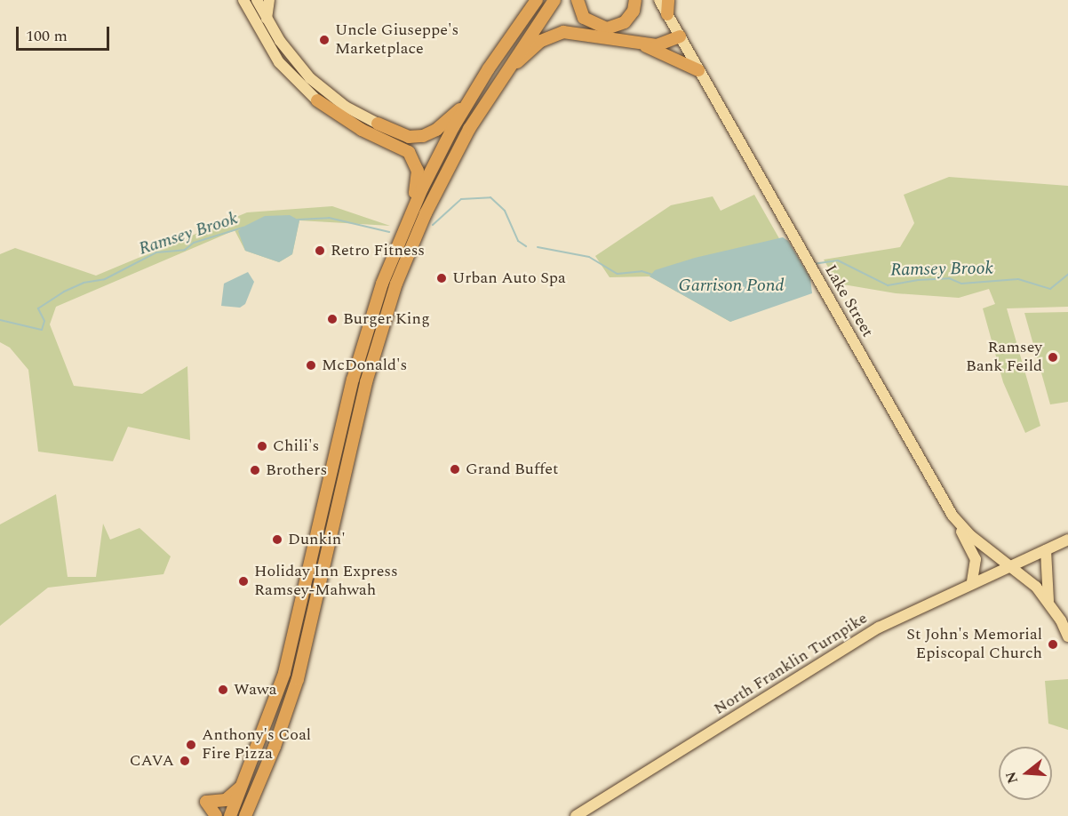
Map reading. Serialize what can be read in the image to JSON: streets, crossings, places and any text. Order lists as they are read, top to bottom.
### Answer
{
  "streets": {
    "main road": ["Lake Street", "North Franklin Turnpike"]
  },
  "crossings": [
    ["Lake Street", "North Franklin Turnpike"]
  ],
  "water": ["Ramsey Brook", "Garrison Pond"],
  "places": [
    "Uncle Giuseppe's Marketplace",
    "Retro Fitness",
    "Urban Auto Spa",
    "Burger King",
    "Ramsey Bank Feild",
    "McDonald's",
    "Chili's",
    "Grand Buffet",
    "Brothers",
    "Dunkin'",
    "Holiday Inn Express Ramsey-Mahwah",
    "St John's Memorial Episcopal Church",
    "Wawa",
    "Anthony's Coal Fire Pizza",
    "CAVA"
  ],
  "scale_bar": "100 m",
  "north": "left"
}
